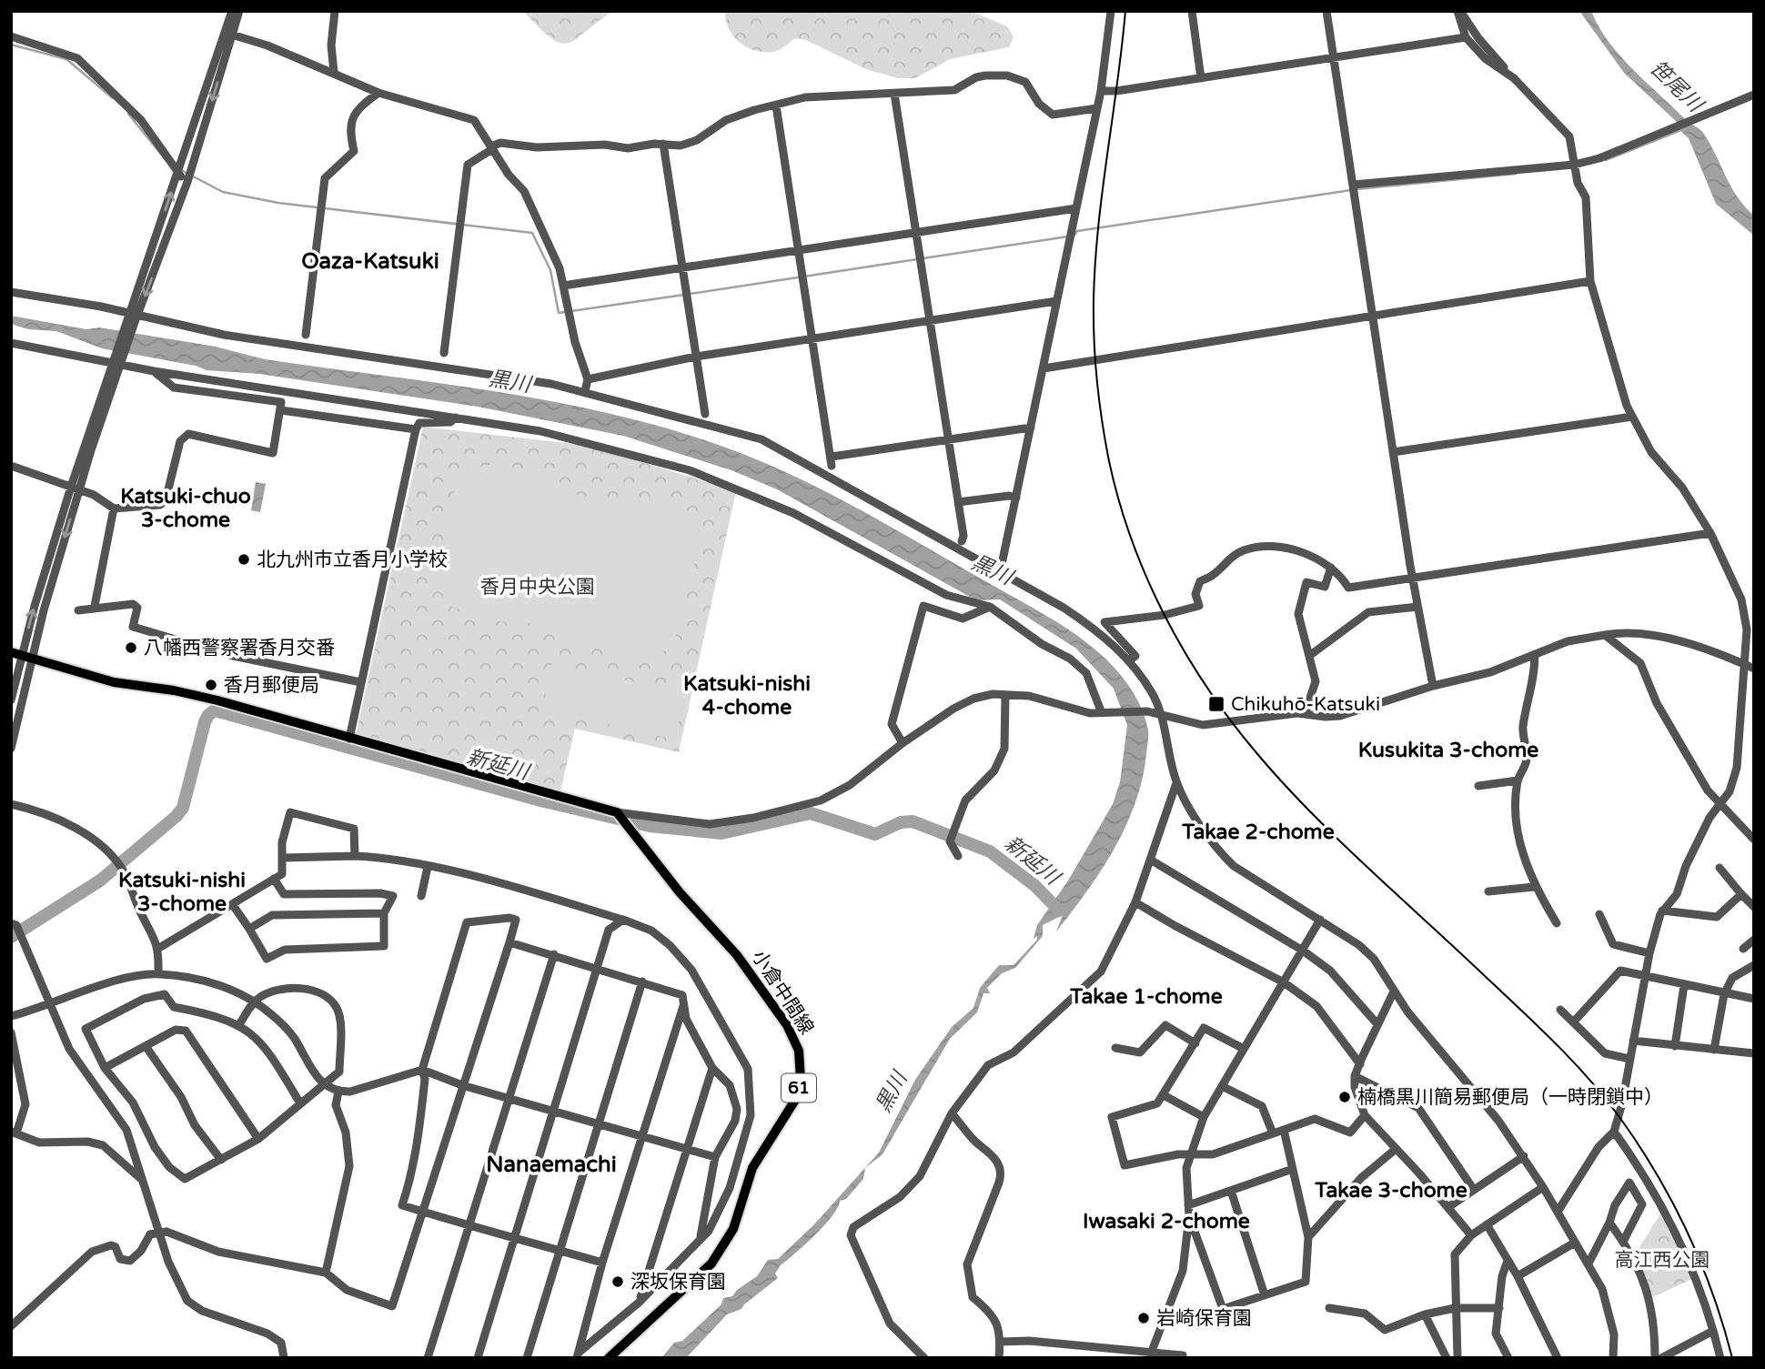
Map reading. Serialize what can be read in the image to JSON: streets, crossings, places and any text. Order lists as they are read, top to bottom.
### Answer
{
  "streets": {
    "main road": ["小倉中間線", "61"]
  },
  "districts": [
    "Oaza-Katsuki",
    "Katsuki-chuo 3-chome",
    "Katsuki-nishi 4-chome",
    "Kusukita 3-chome",
    "Takae 2-chome",
    "Katsuki-nishi 3-chome",
    "Takae 1-chome",
    "Nanaemachi",
    "Takae 3-chome",
    "Iwasaki 2-chome"
  ],
  "water": ["笹尾川", "黒川", "新延川"],
  "parks": ["香月中央公園", "高江西公園"],
  "places": {
    "other": [
      "北九州市立香月小学校",
      "八幡西警察署香月交番",
      "香月郵便局",
      "楠橋黒川簡易郵便局（一時閉鎖中）",
      "深坂保育園",
      "岩崎保育園"
    ],
    "transit": ["Chikuhō-Katsuki"]
  }
}
